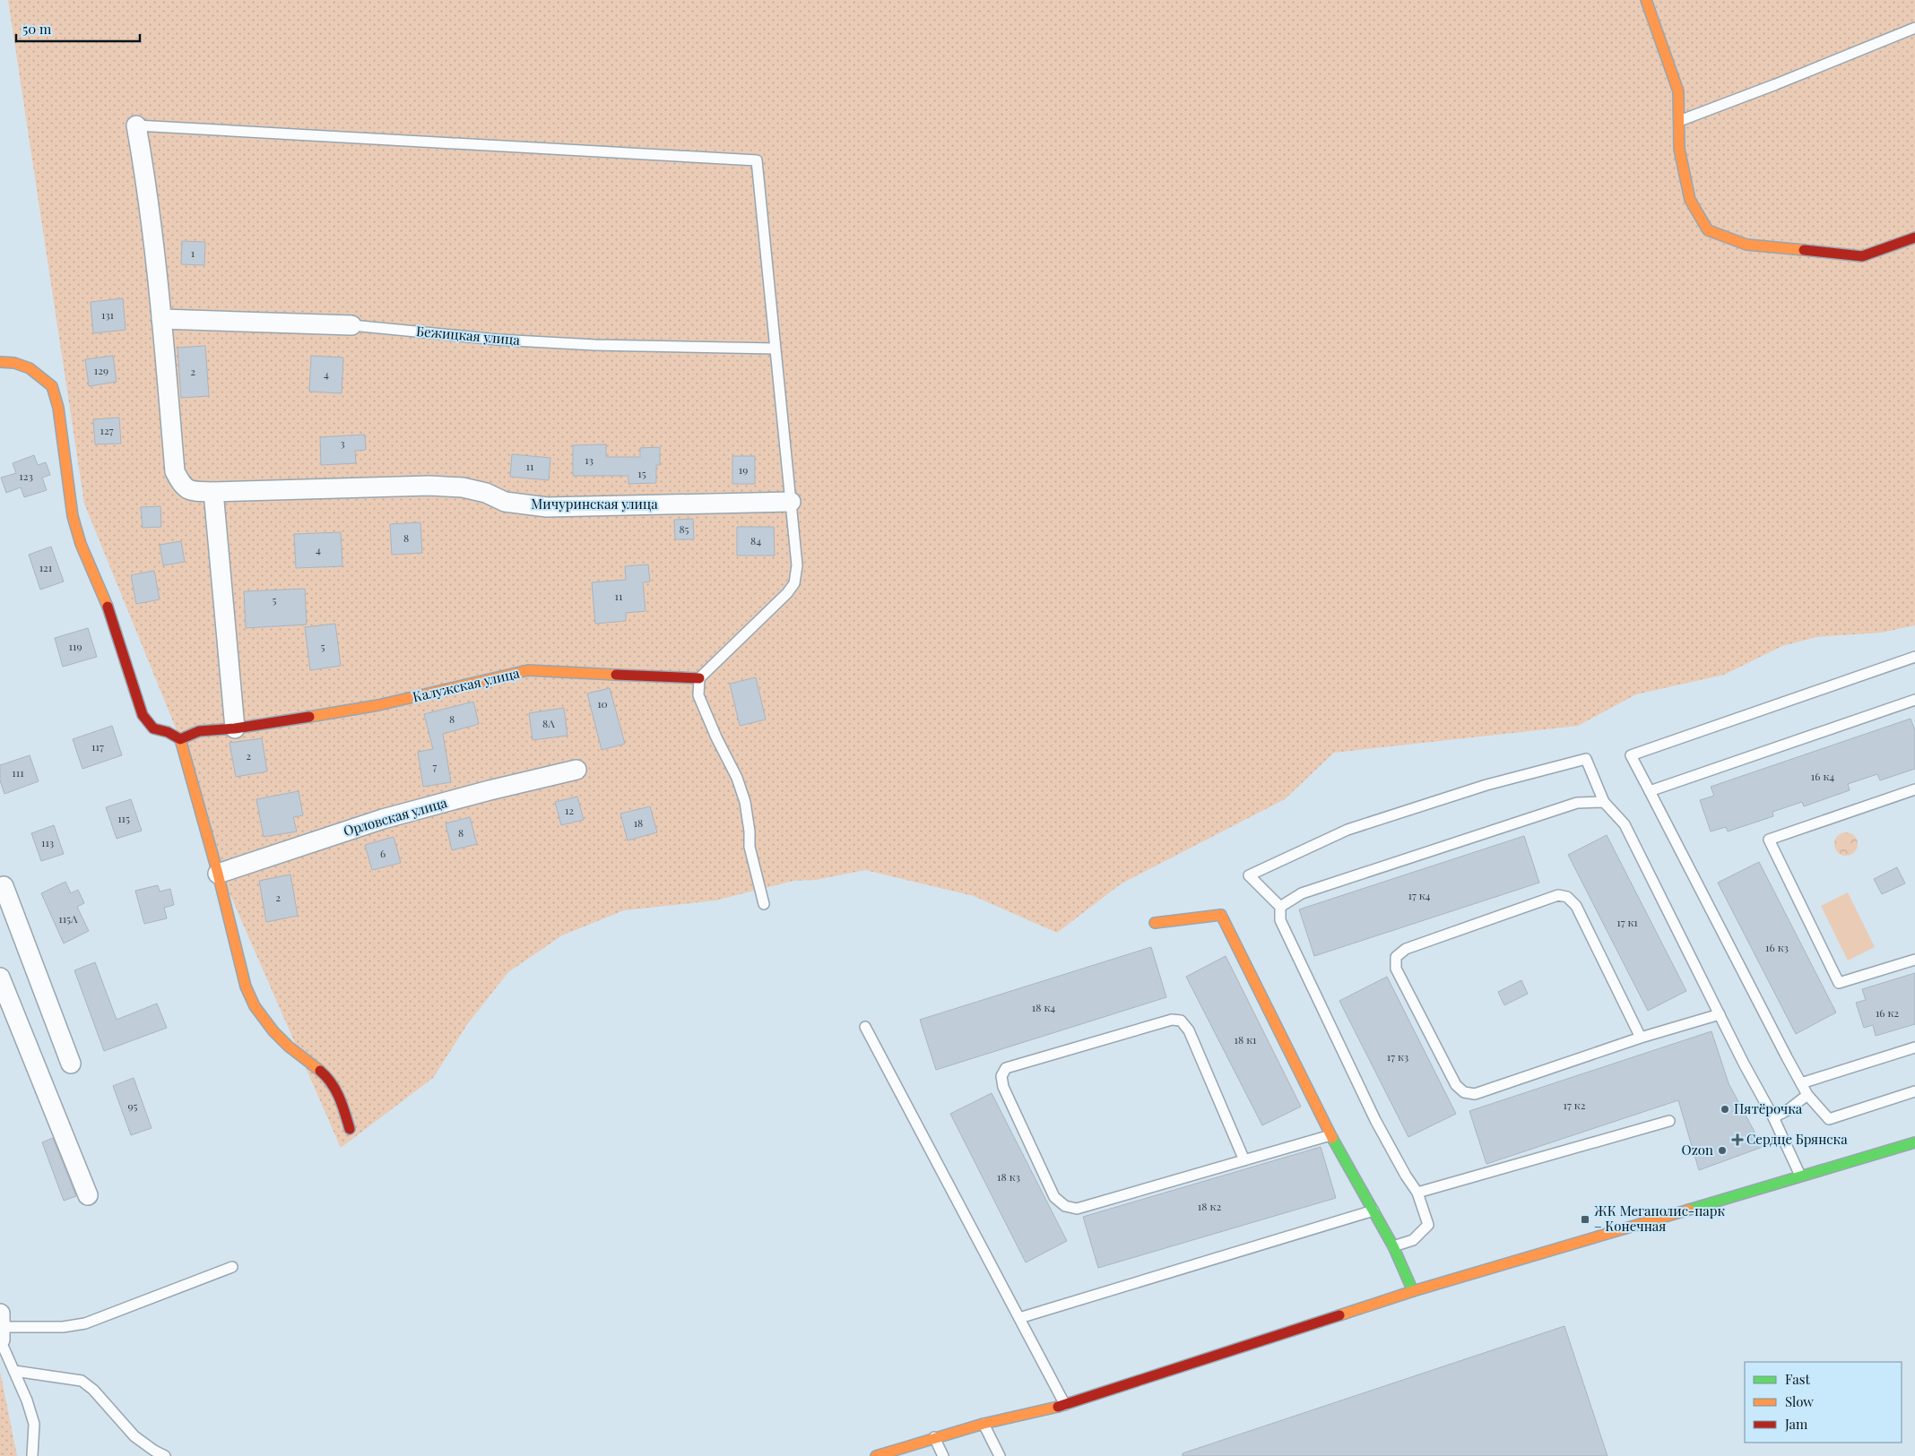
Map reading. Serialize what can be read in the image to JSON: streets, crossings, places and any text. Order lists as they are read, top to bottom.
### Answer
{
  "streets": {
    "street": [
      "Бежицкая улица",
      "Мичуринская улица",
      "Калужская улица",
      "Орловская улица"
    ]
  },
  "crossings": [
    ["Бежицкая улица", "Мичуринская улица"]
  ],
  "places": {
    "other": ["Пятёрочка", "Ozon"],
    "health": ["Сердце Брянска"],
    "transit": ["ЖК Мегаполис-парк – Конечная"]
  },
  "house_numbers": [
    "1",
    "131",
    "129",
    "2",
    "4",
    "127",
    "3",
    "13",
    "11",
    "19",
    "15",
    "123",
    "85",
    "8",
    "84",
    "4",
    "121",
    "11",
    "5",
    "119",
    "5",
    "10",
    "8",
    "8А",
    "117",
    "2",
    "7",
    "111",
    "16 к4",
    "12",
    "115",
    "18",
    "8",
    "113",
    "6",
    "17 к4",
    "2",
    "115А",
    "17 к1",
    "16 к3",
    "18 к4",
    "16 к2",
    "18 к1",
    "17 к3",
    "17 к2",
    "95",
    "18 к3",
    "18 к2"
  ],
  "legend": ["Fast", "Slow", "Jam"],
  "scale_bar": "50 m"
}
